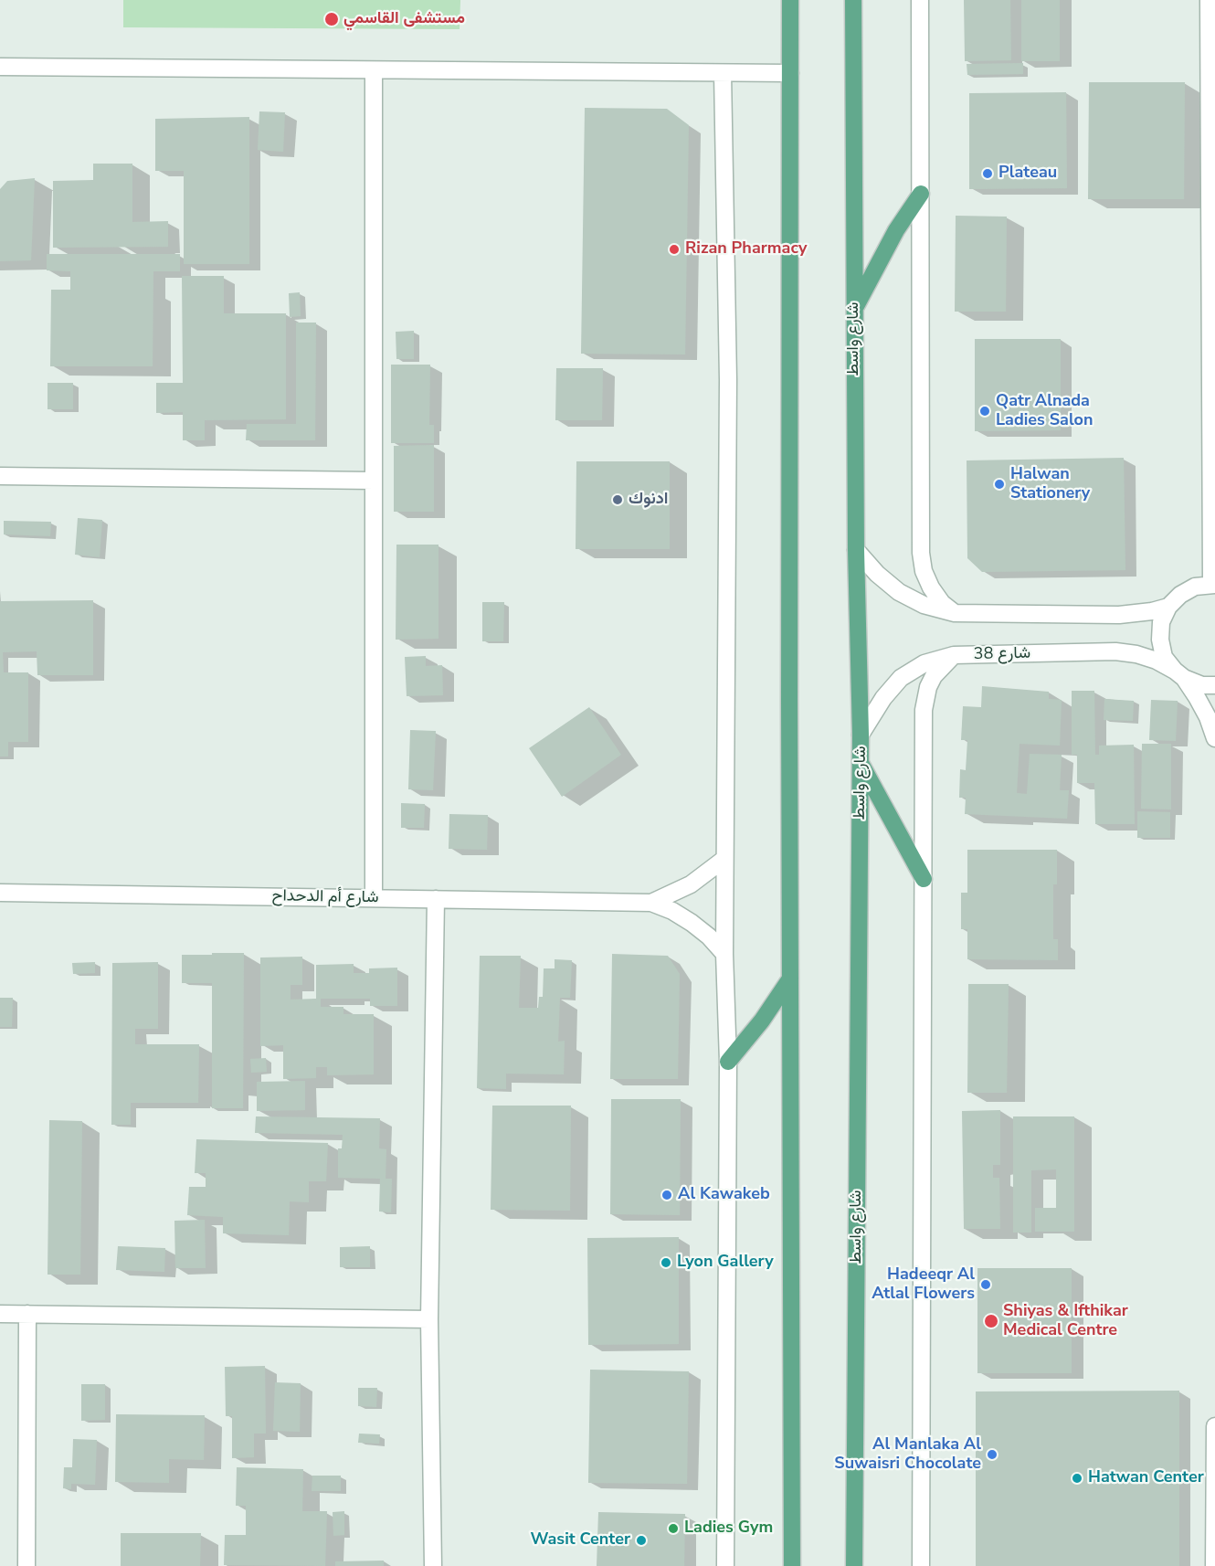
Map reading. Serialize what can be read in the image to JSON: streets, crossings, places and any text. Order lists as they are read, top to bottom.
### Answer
{
  "streets": {
    "main road": ["شارع واسط"],
    "street": ["شارع 38", "شارع أم الدحداح"]
  },
  "crossings": [
    ["شارع واسط", "شارع 38"]
  ],
  "places": [
    "مستشفى القاسمي",
    "Plateau",
    "Rizan Pharmacy",
    "Qatr Alnada Ladies Salon",
    "Halwan Stationery",
    "ادنوك",
    "Al Kawakeb",
    "Lyon Gallery",
    "Hadeeqr Al Atlal Flowers",
    "Shiyas & Ifthikar Medical Centre",
    "Al Manlaka Al Suwaisri Chocolate",
    "Hatwan Center",
    "Ladies Gym",
    "Wasit Center"
  ]
}
